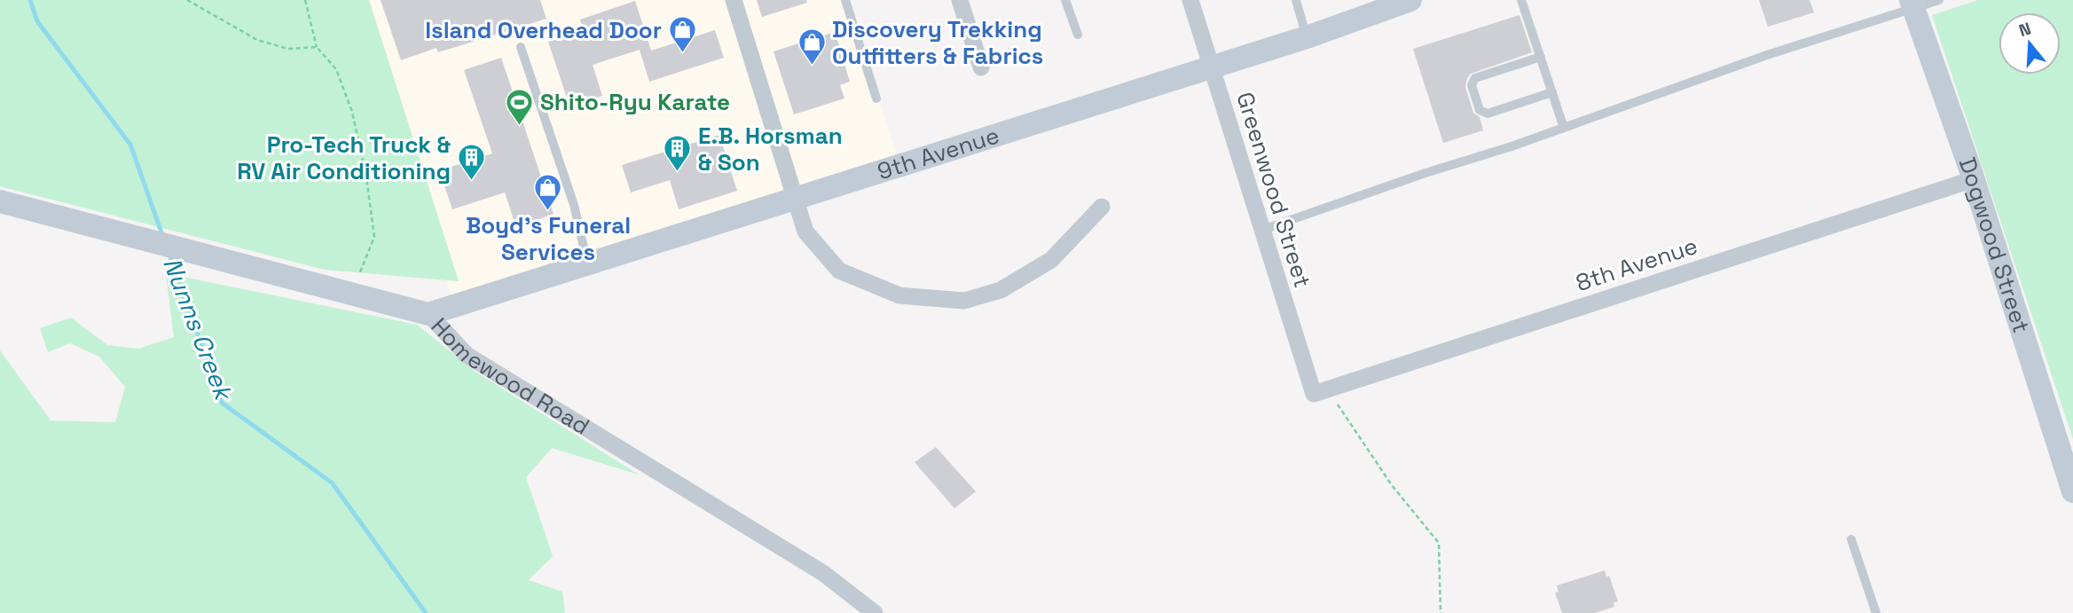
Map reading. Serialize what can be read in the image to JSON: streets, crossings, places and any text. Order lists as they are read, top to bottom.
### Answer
{
  "streets": {
    "main road": ["9th Avenue", "Dogwood Street", "Homewood Road"],
    "street": ["Greenwood Street", "8th Avenue"]
  },
  "crossings": [
    ["9th Avenue", "Greenwood Street"],
    ["9th Avenue", "Homewood Road"],
    ["Greenwood Street", "8th Avenue"],
    ["Dogwood Street", "8th Avenue"]
  ],
  "water": ["Nunns Creek"],
  "places": {
    "shop": ["Island Overhead Door", "Discovery Trekking Outfitters & Fabrics", "Boyd's Funeral Services"],
    "sports": ["Shito-Ryu Karate"],
    "building": ["E.B. Horsman & Son", "Pro-Tech Truck & RV Air Conditioning"]
  },
  "north": "top"
}
